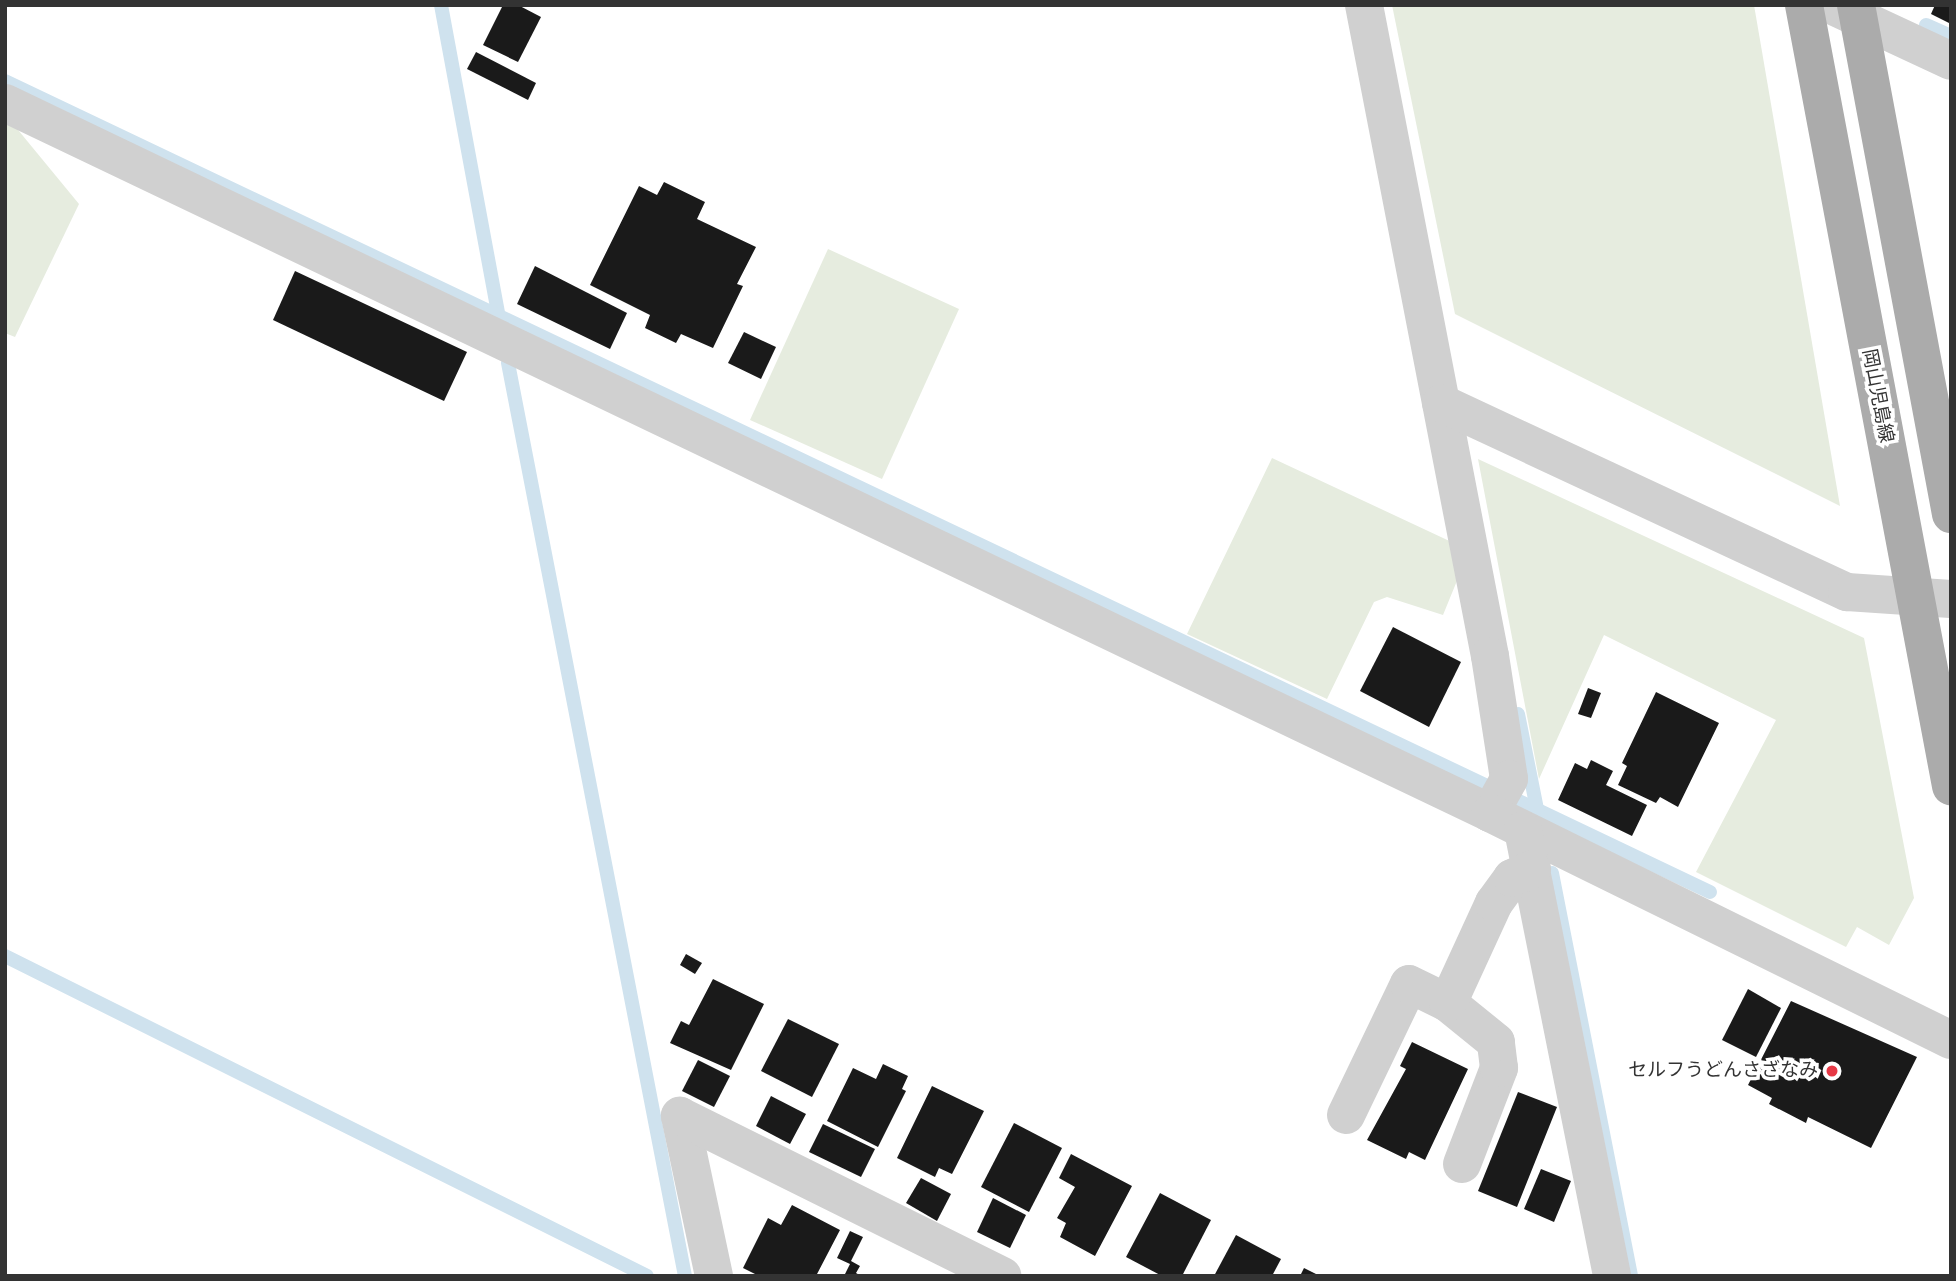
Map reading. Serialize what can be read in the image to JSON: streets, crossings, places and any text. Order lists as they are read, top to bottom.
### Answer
{
  "streets": {
    "main road": ["岡山児島線"]
  },
  "places": ["セルフうどんさざなみ"]
}
